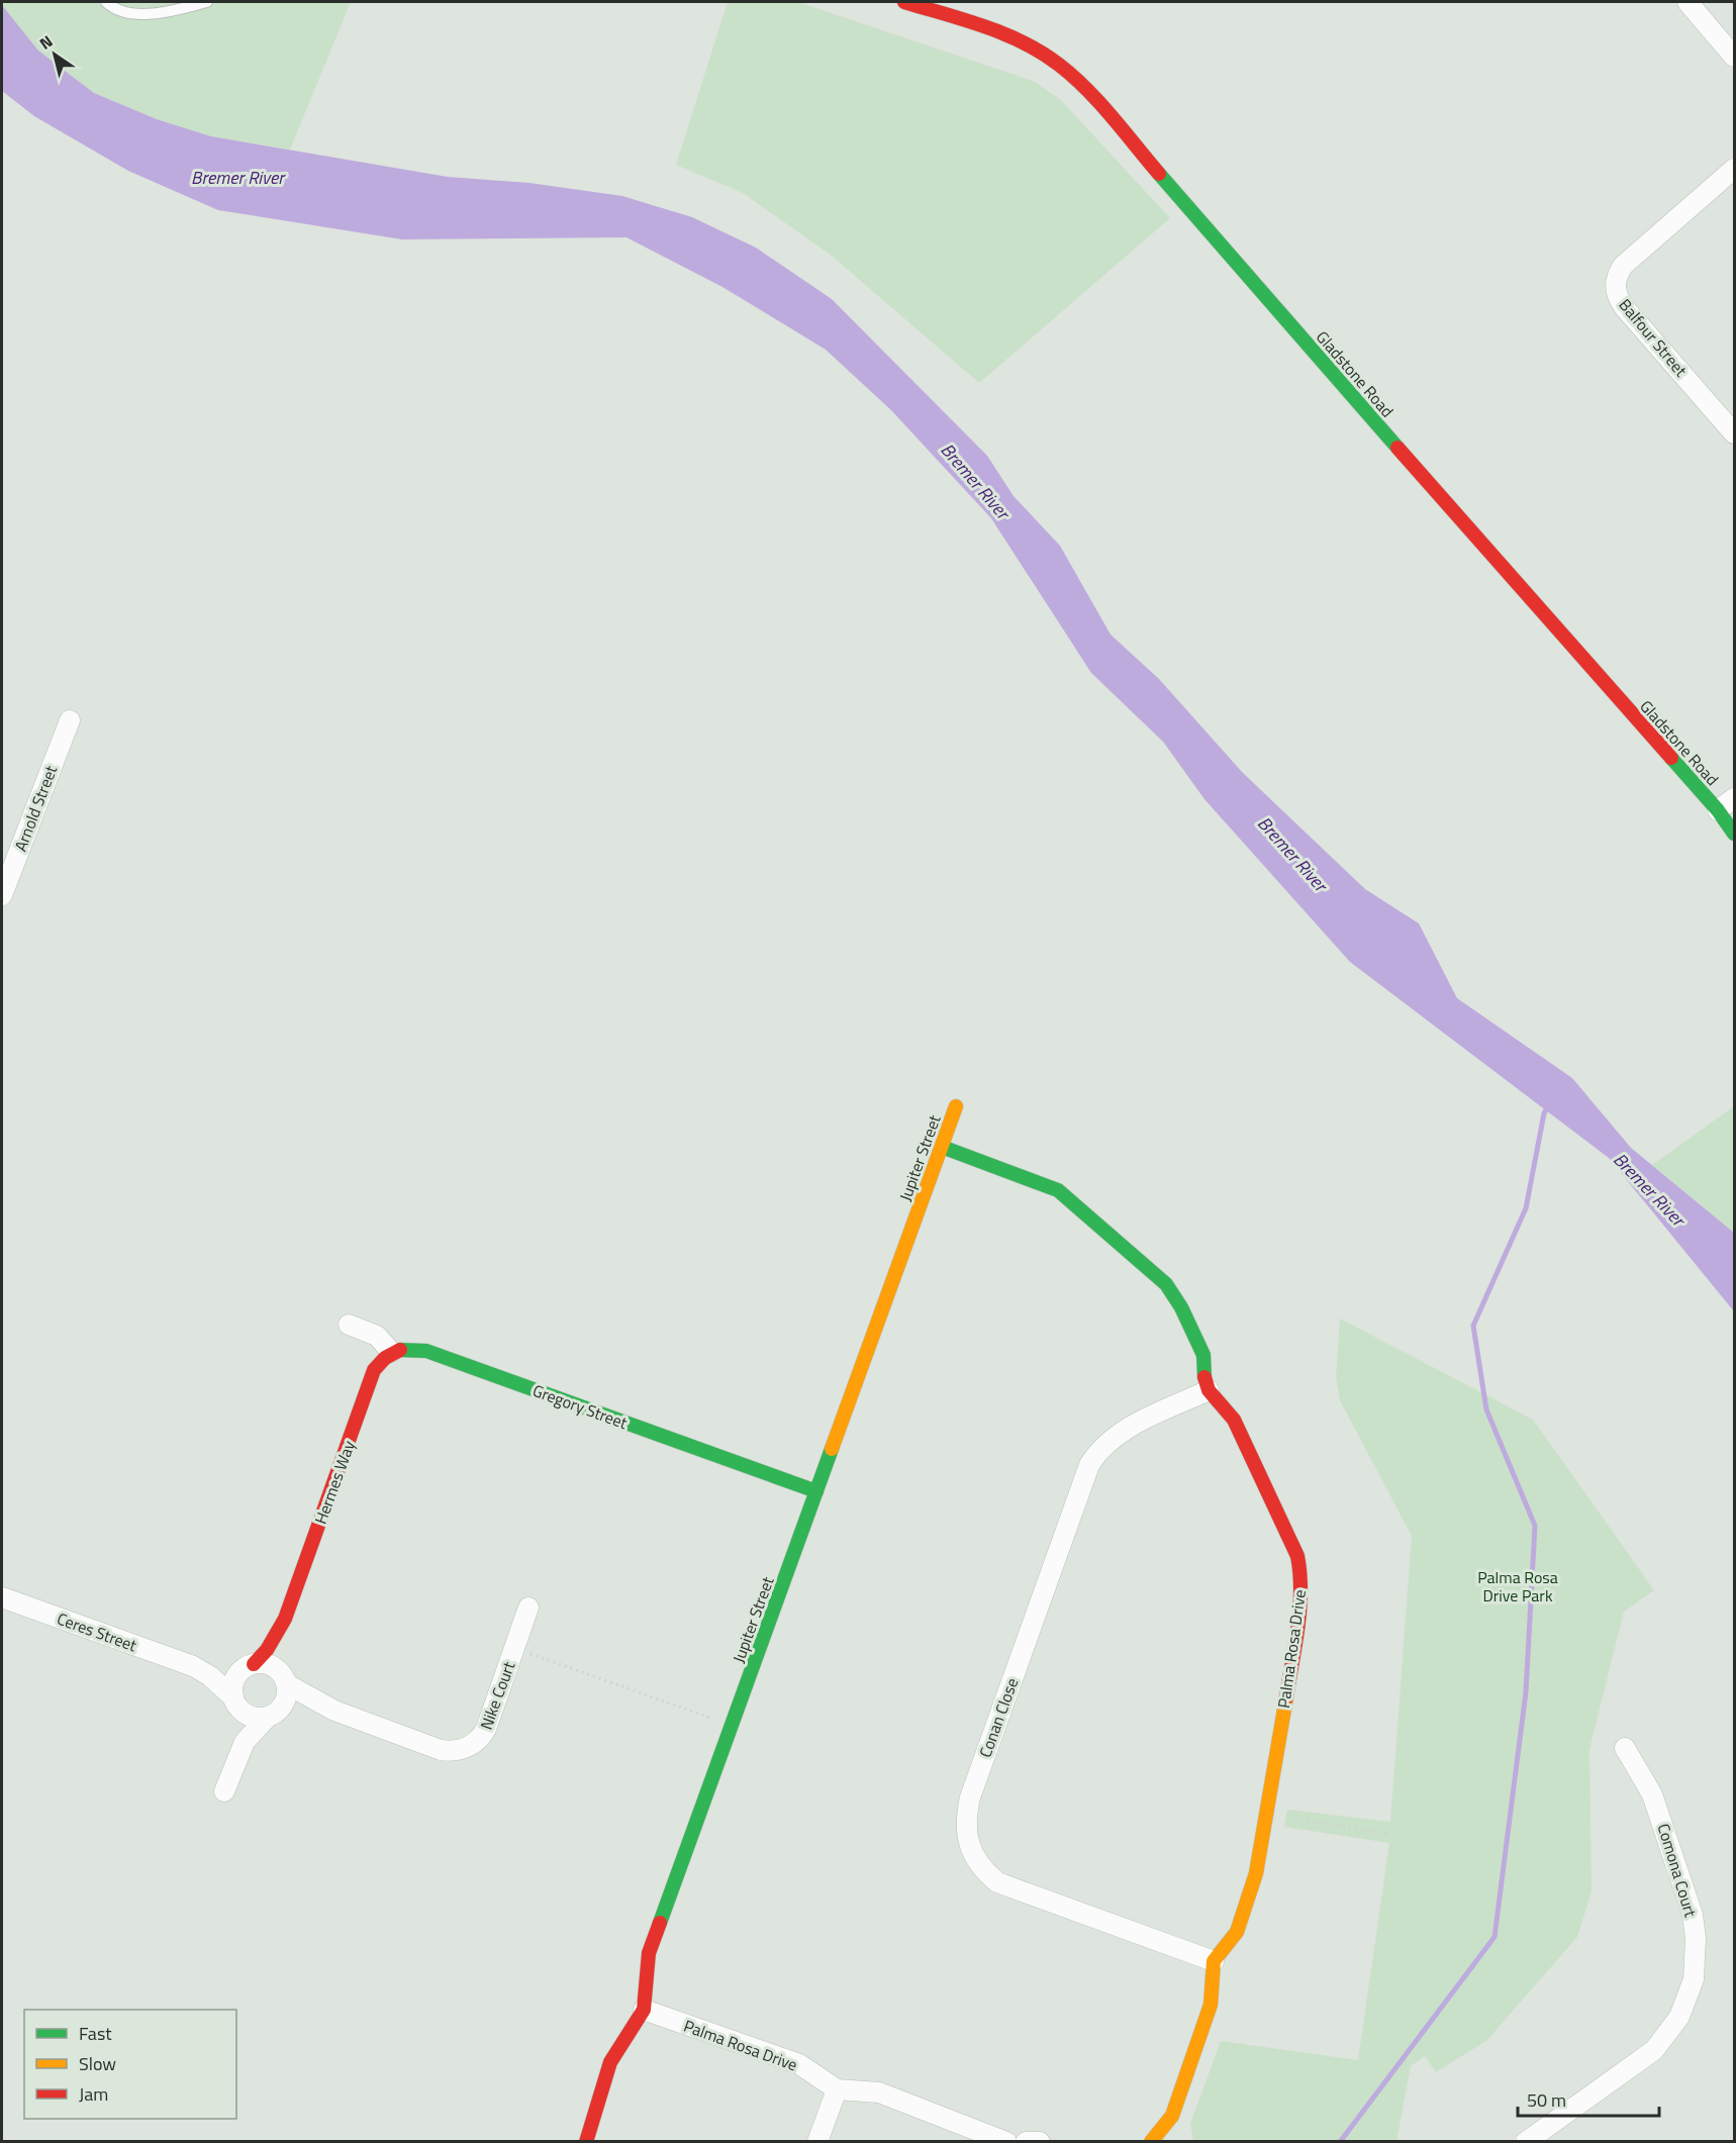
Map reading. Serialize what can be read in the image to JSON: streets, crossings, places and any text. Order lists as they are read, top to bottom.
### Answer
{
  "streets": {
    "street": [
      "Balfour Street",
      "Gladstone Road",
      "Arnold Street",
      "Jupiter Street",
      "Gregory Street",
      "Hermes Way",
      "Ceres Street",
      "Palma Rosa Drive",
      "Nike Court",
      "Conan Close",
      "Comona Court"
    ]
  },
  "crossings": [
    ["Jupiter Street", "Gregory Street"],
    ["Jupiter Street", "Palma Rosa Drive"],
    ["Gregory Street", "Hermes Way"],
    ["Hermes Way", "Ceres Street"],
    ["Hermes Way", "Nike Court"],
    ["Ceres Street", "Nike Court"],
    ["Palma Rosa Drive", "Conan Close"]
  ],
  "water": ["Bremer River"],
  "parks": ["Palma Rosa Drive Park"],
  "legend": ["Fast", "Slow", "Jam"],
  "scale_bar": "50 m",
  "north": "top left"
}
